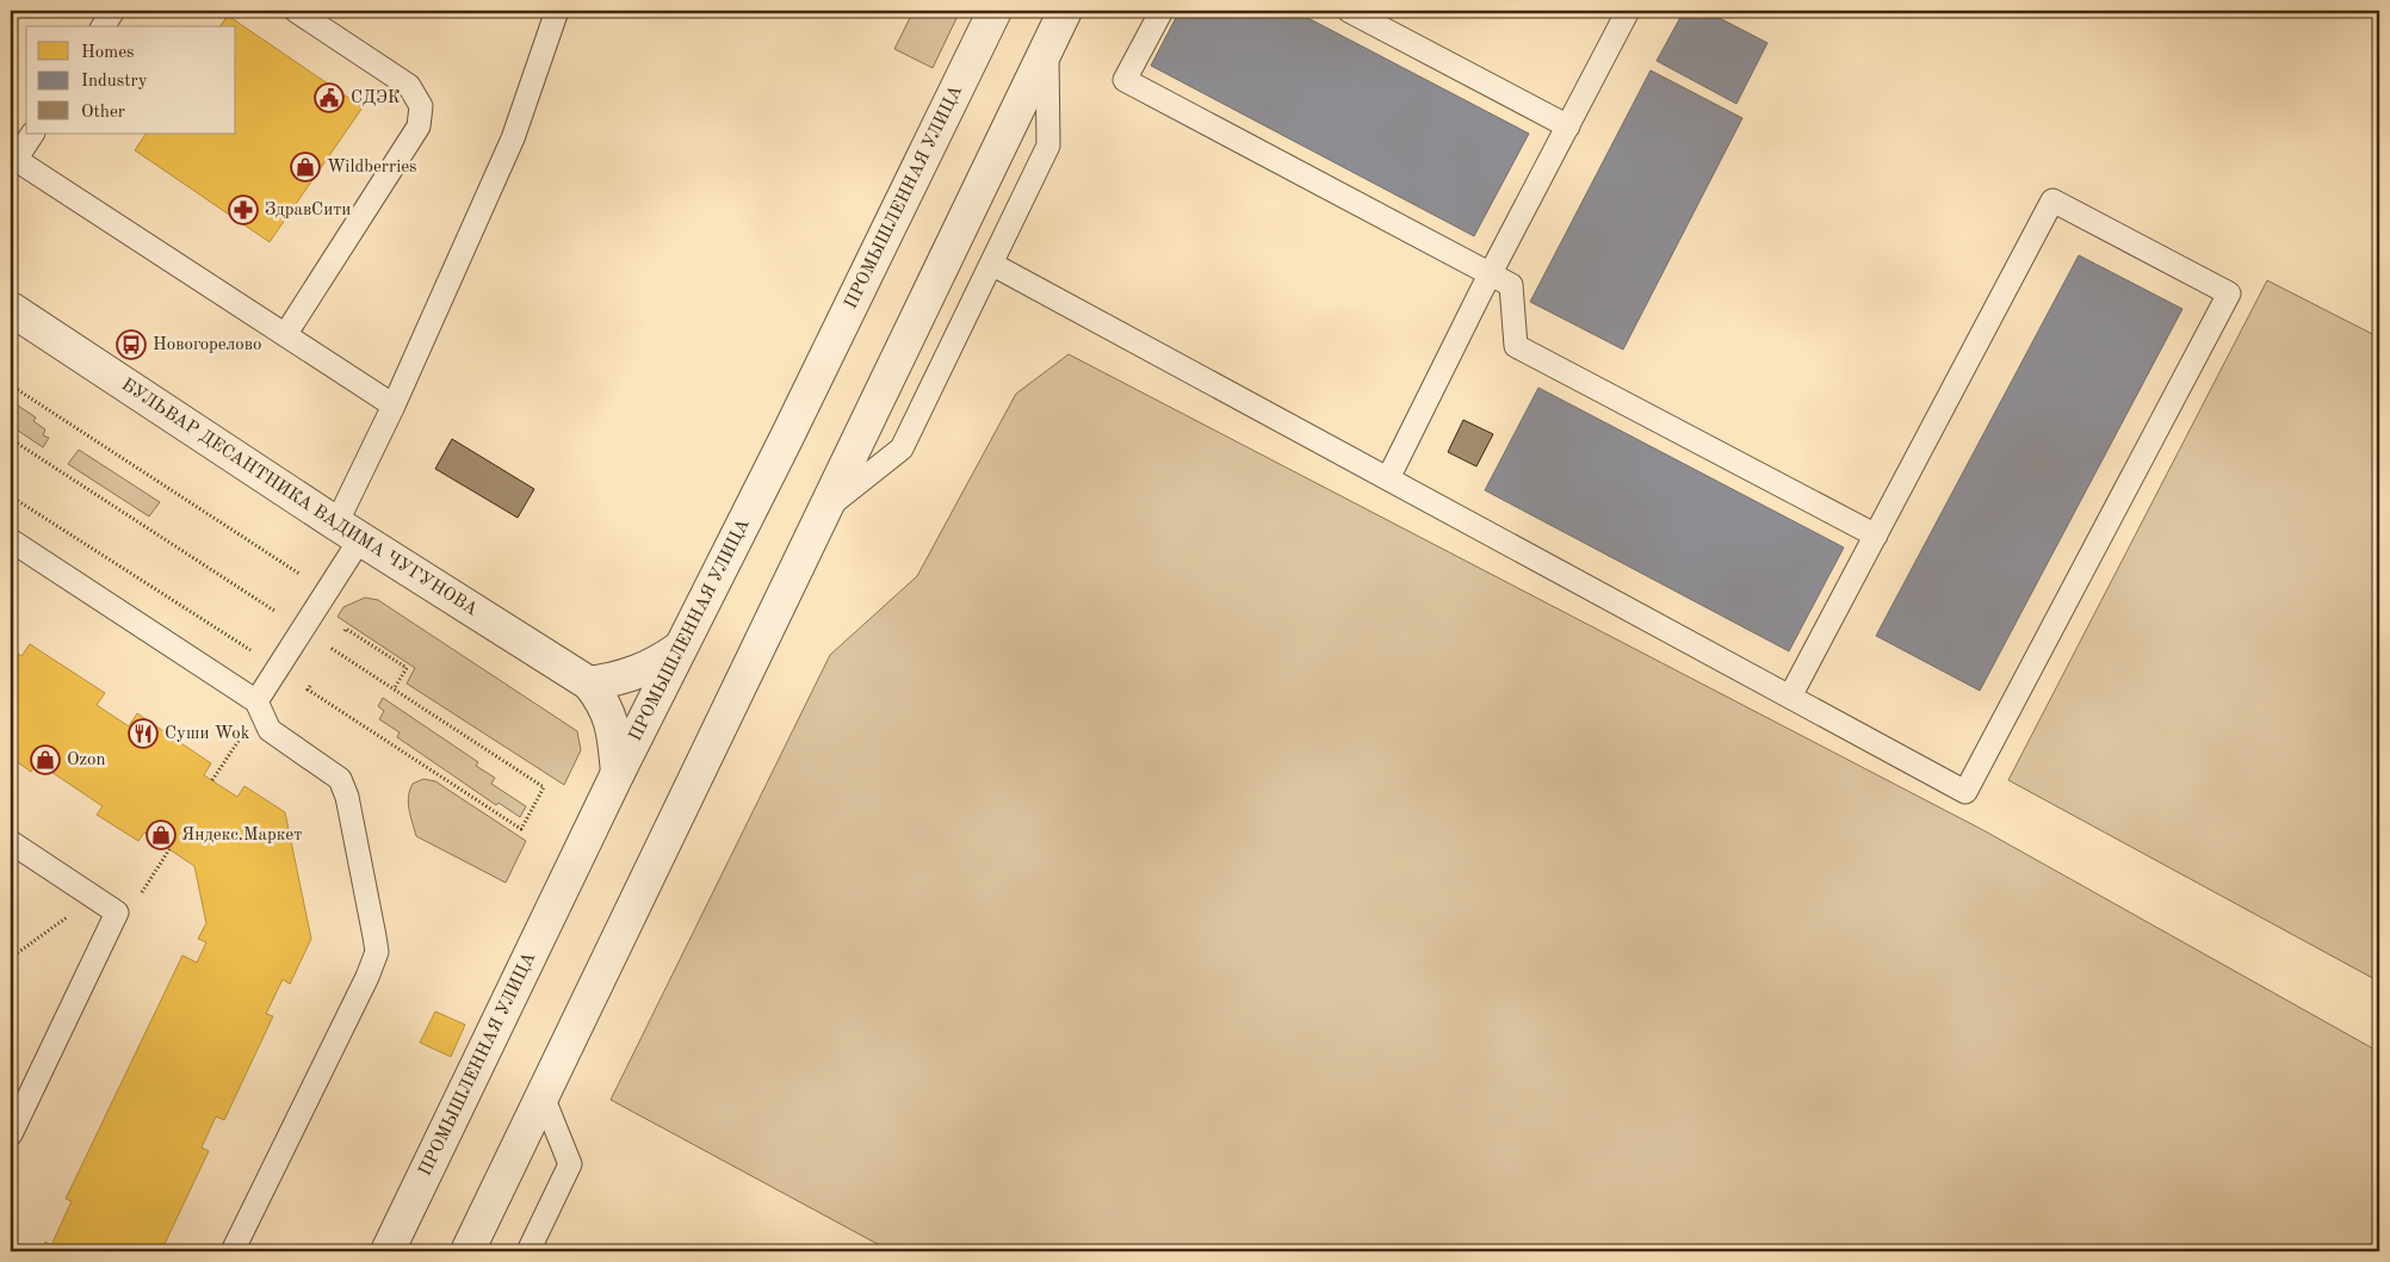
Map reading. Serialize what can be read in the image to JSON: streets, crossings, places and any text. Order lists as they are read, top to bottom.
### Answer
{
  "streets": {
    "street": ["ПРОМЫШЛЕННАЯ УЛИЦА", "БУЛЬВАР ДЕСАНТНИКА ВАДИМА ЧУГУНОВА"]
  },
  "crossings": [
    ["ПРОМЫШЛЕННАЯ УЛИЦА", "БУЛЬВАР ДЕСАНТНИКА ВАДИМА ЧУГУНОВА"]
  ],
  "places": {
    "public building": ["СДЭК"],
    "shop": ["Wildberries", "Ozon", "Яндекс.Маркет"],
    "pharmacy": ["ЗдравСити"],
    "bus stop": ["Новогорелово"],
    "restaurant": ["Суши Wok"]
  },
  "legend": ["Homes", "Industry", "Other"]
}
